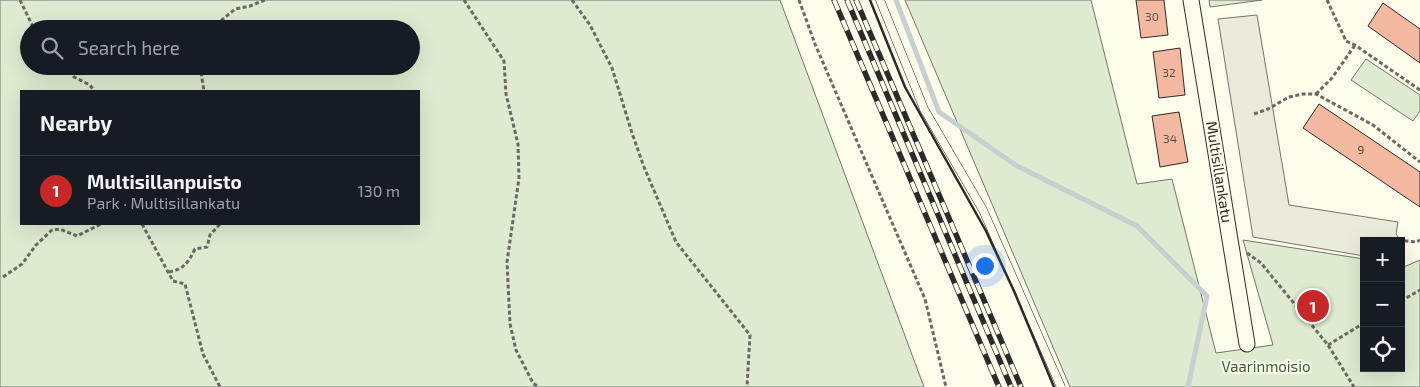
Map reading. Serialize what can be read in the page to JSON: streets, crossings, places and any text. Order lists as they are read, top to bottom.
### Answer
{
  "streets": {
    "street": ["Multisillankatu"]
  },
  "parks": ["Vaarinmoisio"],
  "house_numbers": [
    "30",
    "32",
    "34",
    "9"
  ],
  "page": {
    "search": "Search here",
    "heading": "Nearby",
    "list": [
      {
        "mark": "1",
        "name": "Multisillanpuisto",
        "note": "Park · Multisillankatu",
        "value": "130 m"
      }
    ],
    "map_buttons": ["+", "−"],
    "pins": "1"
  }
}
